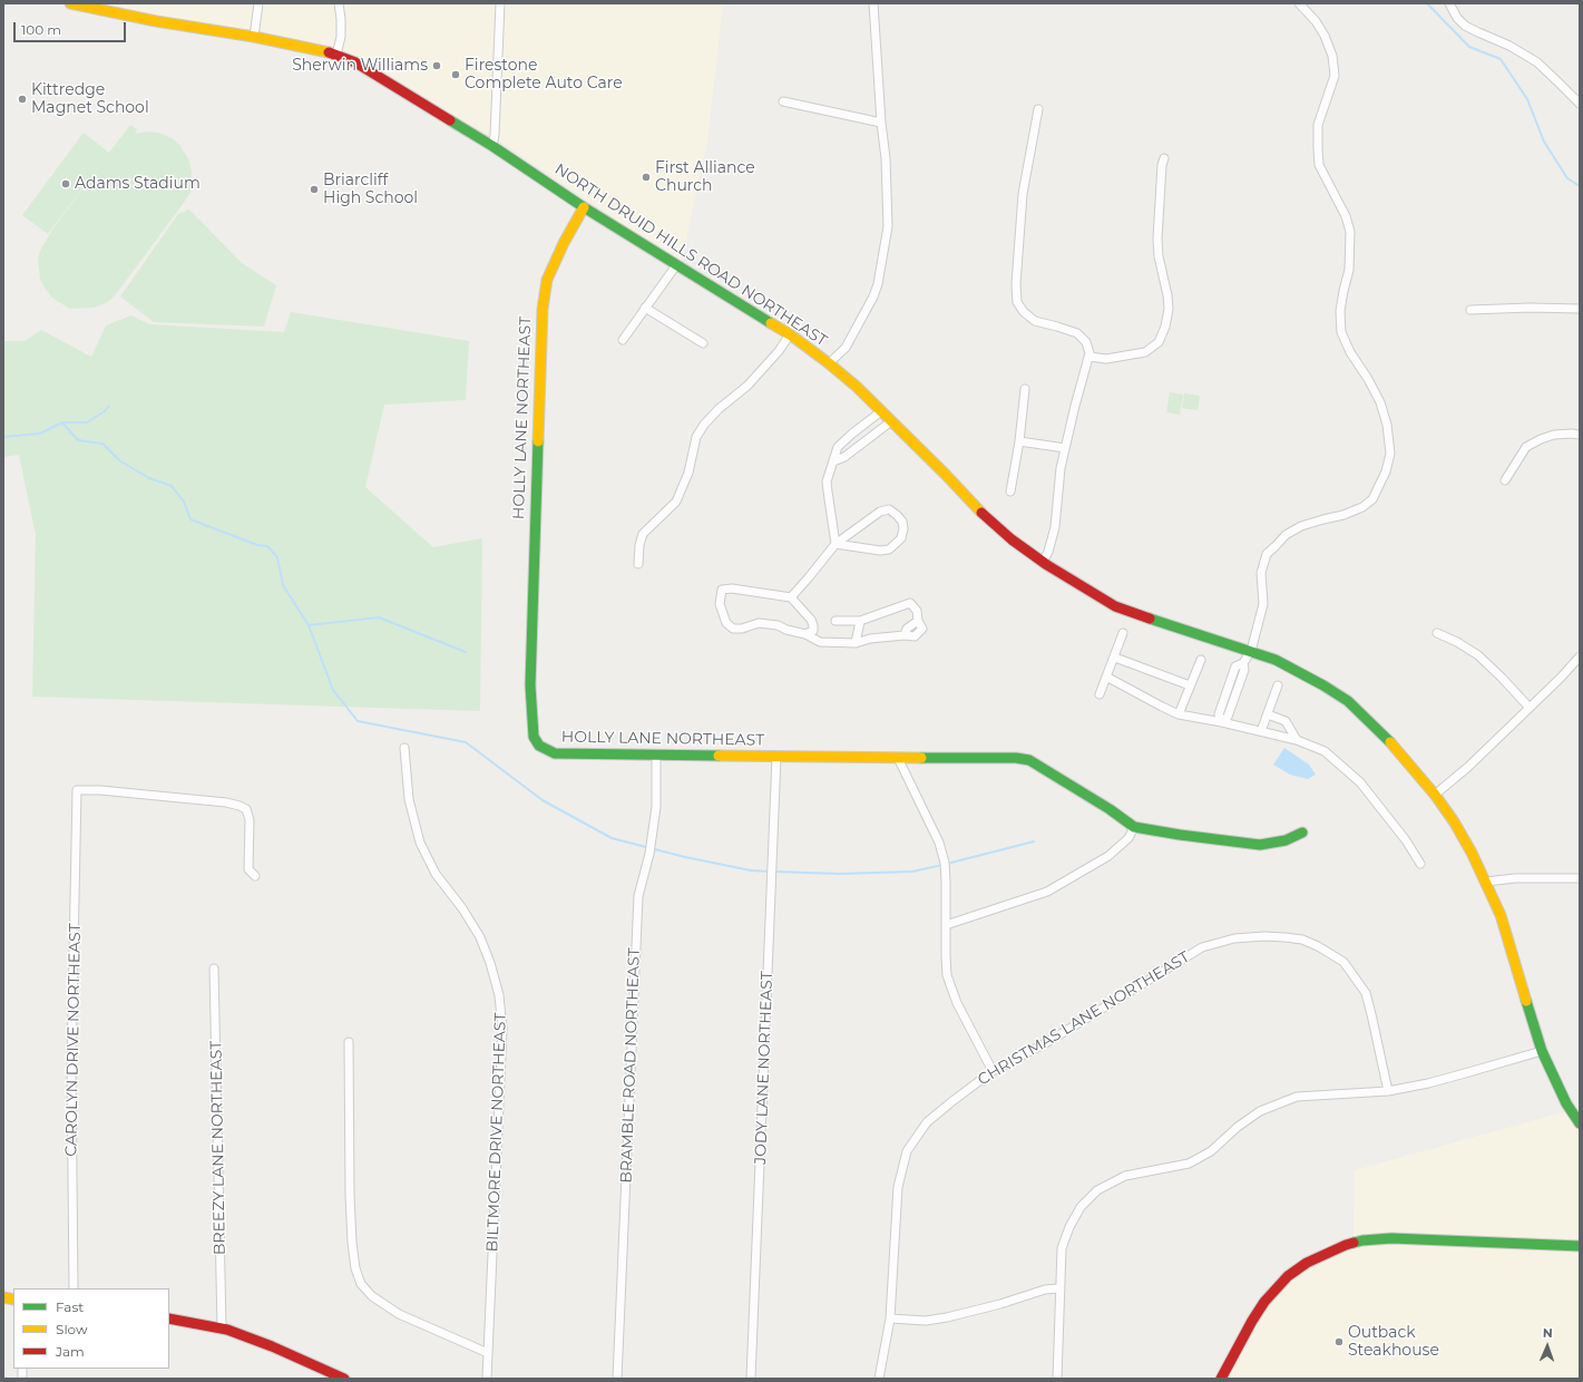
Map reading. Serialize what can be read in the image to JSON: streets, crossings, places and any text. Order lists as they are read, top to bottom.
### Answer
{
  "streets": {
    "main road": ["NORTH DRUID HILLS ROAD NORTHEAST", "HOLLY LANE NORTHEAST"],
    "street": [
      "CHRISTMAS LANE NORTHEAST",
      "CAROLYN DRIVE NORTHEAST",
      "BRAMBLE ROAD NORTHEAST",
      "JODY LANE NORTHEAST",
      "BILTMORE DRIVE NORTHEAST",
      "BREEZY LANE NORTHEAST"
    ]
  },
  "crossings": [
    ["NORTH DRUID HILLS ROAD NORTHEAST", "HOLLY LANE NORTHEAST"],
    ["HOLLY LANE NORTHEAST", "BRAMBLE ROAD NORTHEAST"],
    ["HOLLY LANE NORTHEAST", "JODY LANE NORTHEAST"]
  ],
  "places": [
    "Sherwin Williams",
    "Firestone Complete Auto Care",
    "Kittredge Magnet School",
    "First Alliance Church",
    "Adams Stadium",
    "Briarcliff High School",
    "Outback Steakhouse"
  ],
  "legend": ["Fast", "Slow", "Jam"],
  "scale_bar": "100 m",
  "north": "top"
}
